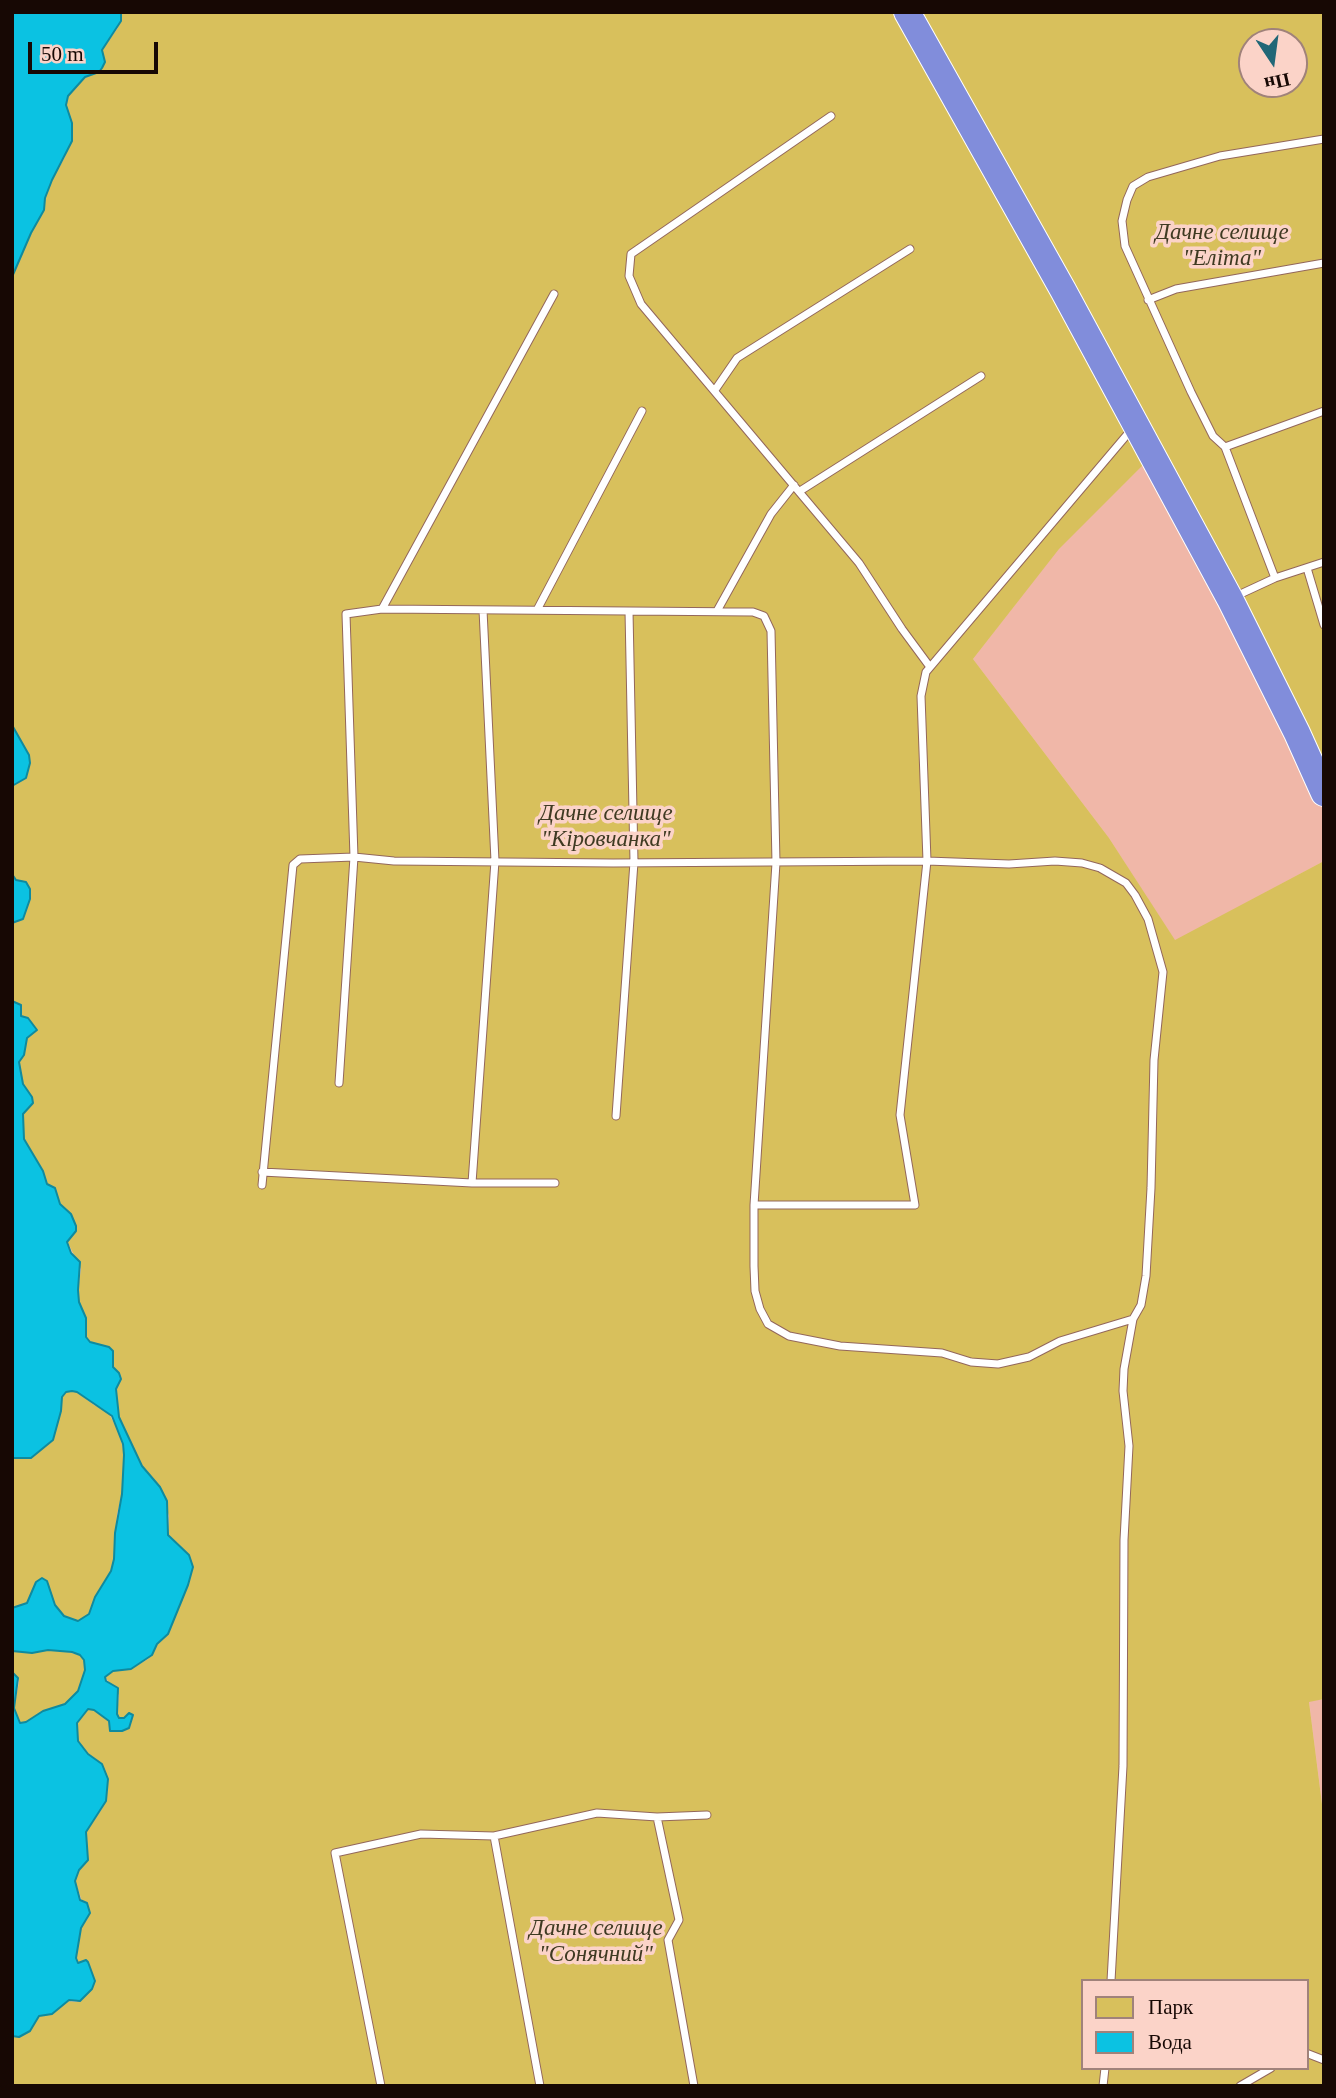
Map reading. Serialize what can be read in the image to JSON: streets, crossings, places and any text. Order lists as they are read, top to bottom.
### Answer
{
  "parks": ["Дачне селище \"Еліта\"", "Дачне селище \"Кіровчанка\"", "Дачне селище \"Сонячний\""],
  "legend": ["Парк", "Вода"],
  "scale_bar": "50 m",
  "north": "bottom"
}
